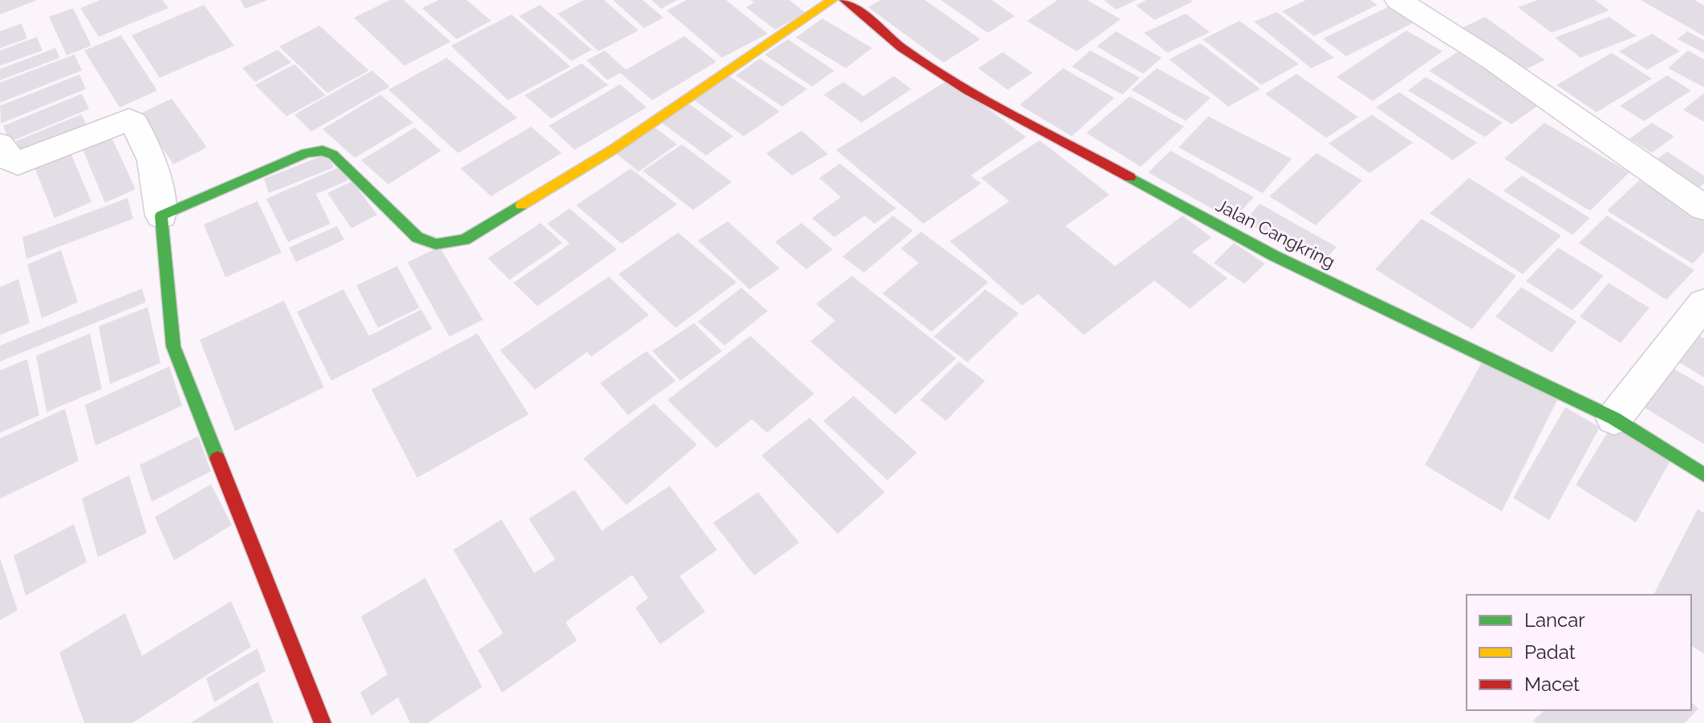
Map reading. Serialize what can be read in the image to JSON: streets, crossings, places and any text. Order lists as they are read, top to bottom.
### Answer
{
  "streets": {
    "street": ["Jalan Cangkring"]
  },
  "legend": ["Lancar", "Padat", "Macet"]
}
